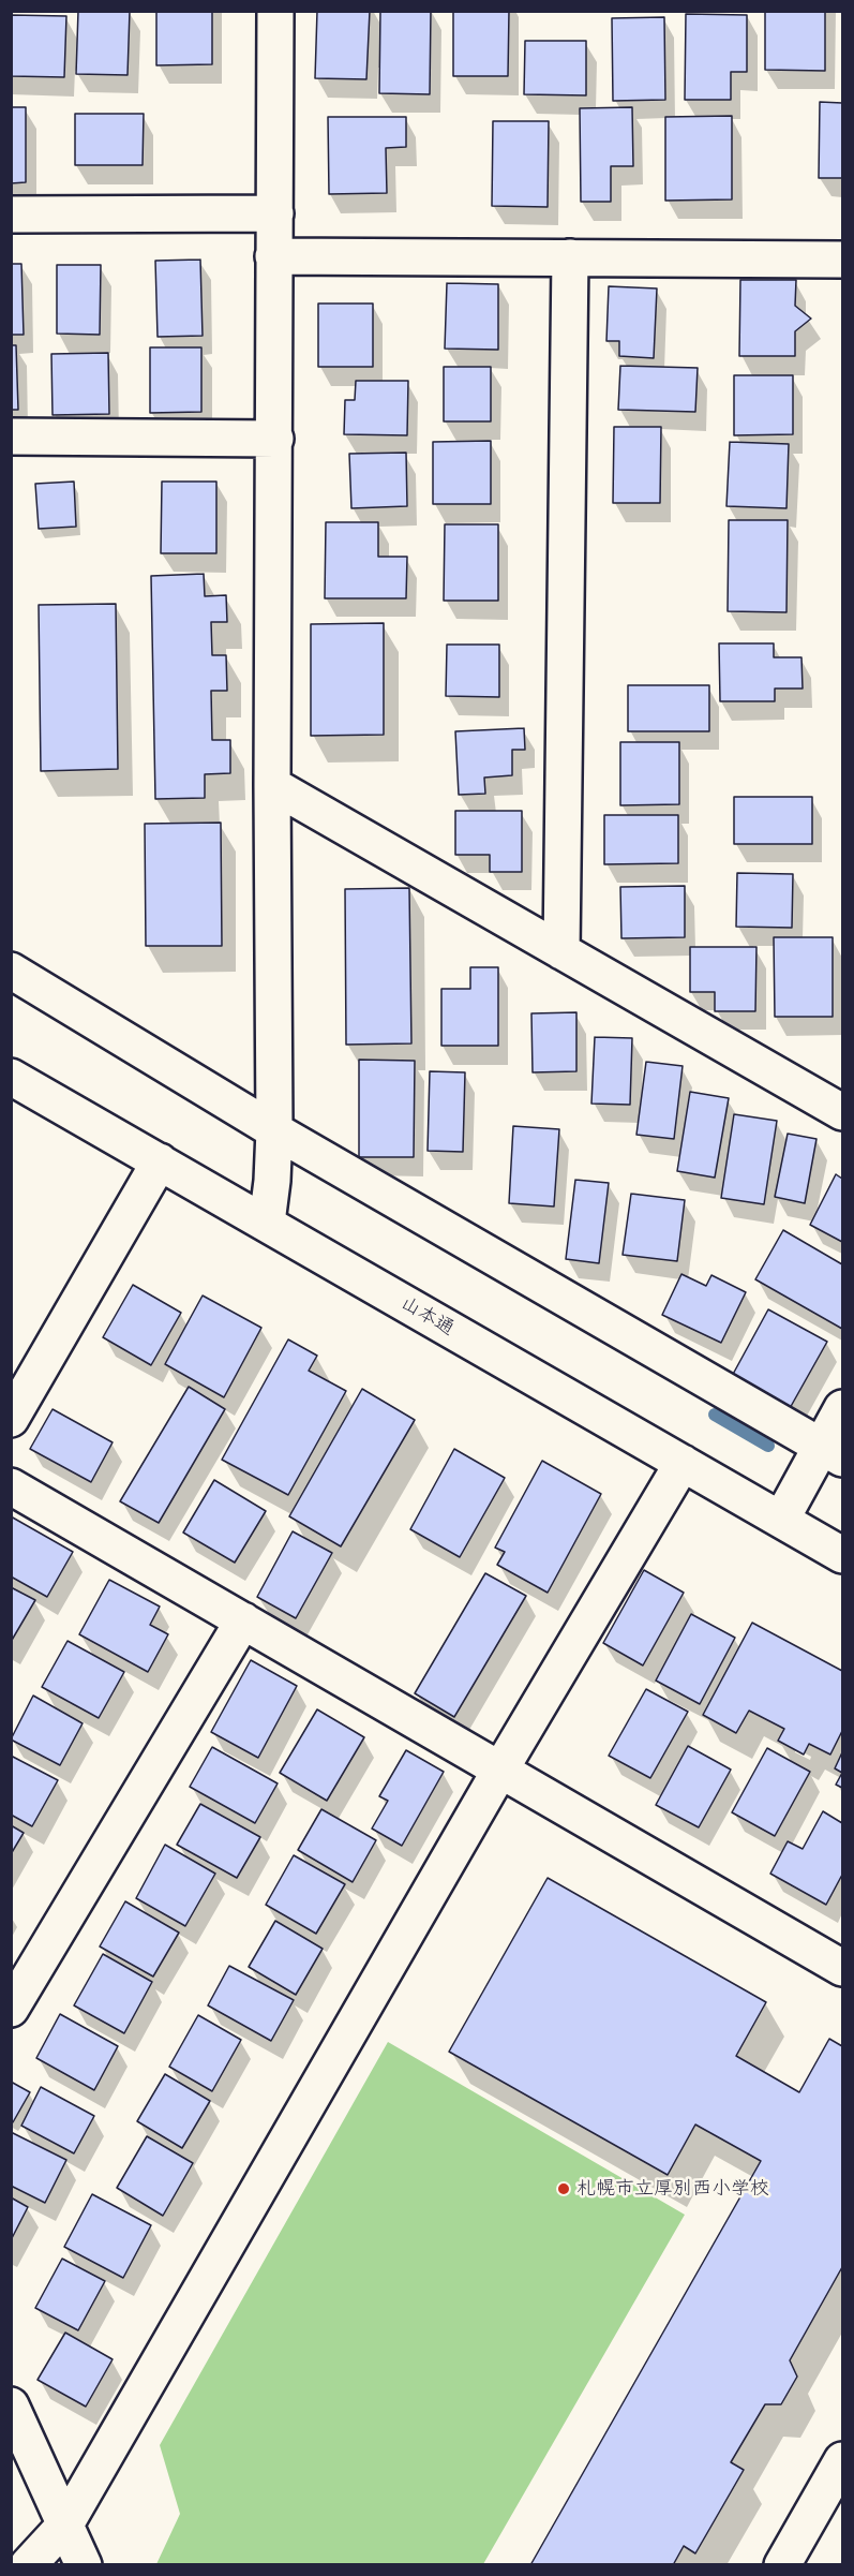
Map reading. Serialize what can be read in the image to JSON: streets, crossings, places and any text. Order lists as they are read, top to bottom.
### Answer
{
  "streets": {
    "street": ["山本通"]
  },
  "places": ["札幌市立厚別西小学校"]
}
